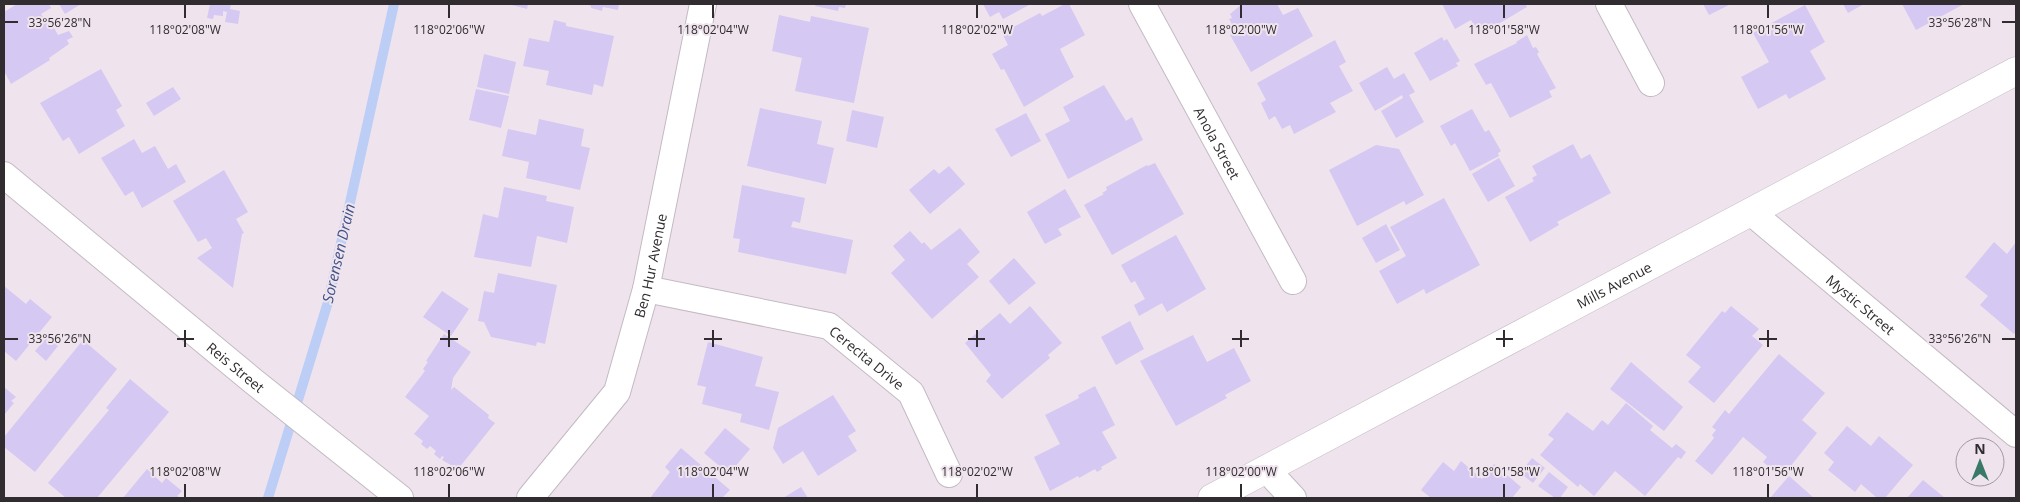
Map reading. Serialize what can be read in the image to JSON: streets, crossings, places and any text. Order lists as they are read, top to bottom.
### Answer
{
  "streets": {
    "main road": ["Mills Avenue"],
    "street": [
      "Anola Street",
      "Ben Hur Avenue",
      "Mystic Street",
      "Cerecita Drive",
      "Reis Street"
    ]
  },
  "crossings": [
    ["Ben Hur Avenue", "Cerecita Drive"],
    ["Mills Avenue", "Mystic Street"]
  ],
  "water": ["Sorensen Drain"],
  "north": "top",
  "coordinates": [
    "33°56'28\"N",
    "118°02'08\"W",
    "118°02'06\"W",
    "118°02'04\"W",
    "118°02'02\"W",
    "118°02'00\"W",
    "118°01'58\"W",
    "118°01'56\"W",
    "33°56'26\"N"
  ]
}
